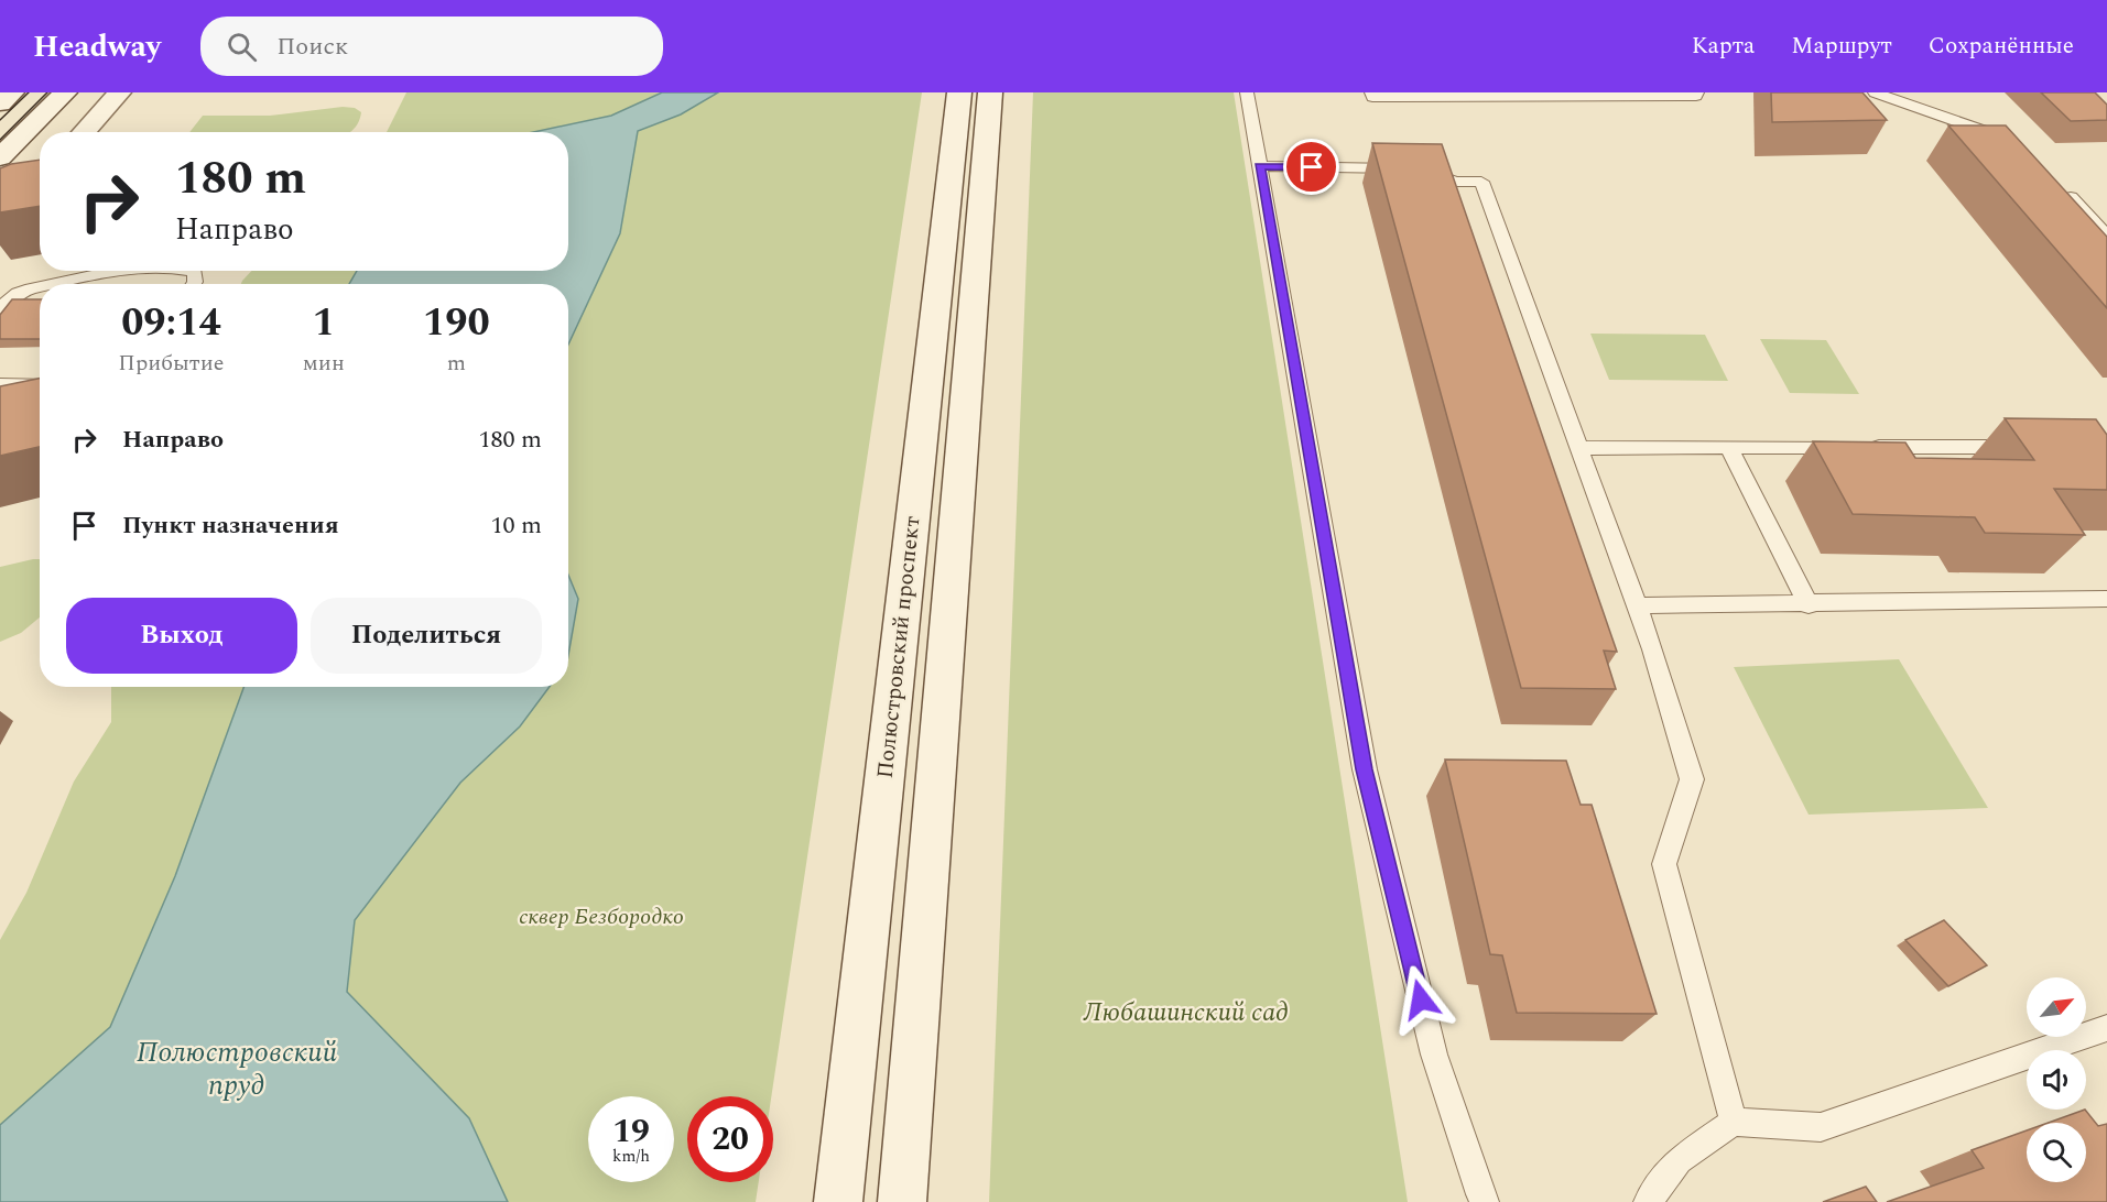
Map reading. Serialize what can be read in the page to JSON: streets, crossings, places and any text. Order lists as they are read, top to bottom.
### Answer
{
  "streets": {
    "main road": ["Полюстровский проспект"]
  },
  "water": ["Полюстровский пруд"],
  "parks": ["сквер Безбородко", "Любашинский сад"],
  "north": "top right",
  "page": {
    "header": "Headway",
    "search": "Поиск",
    "nav": ["Карта", "Маршрут", "Сохранённые"],
    "turn": ["180 m", "Направо"],
    "eta": [
      "09:14",
      "Прибытие",
      "1",
      "мин",
      "190",
      "m"
    ],
    "list": [
      {
        "name": "Направо",
        "value": "180 m"
      },
      {
        "name": "Пункт назначения",
        "value": "10 m"
      }
    ],
    "buttons": ["Выход", "Поделиться"],
    "speed": "19 km/h",
    "limit": "20"
  }
}
